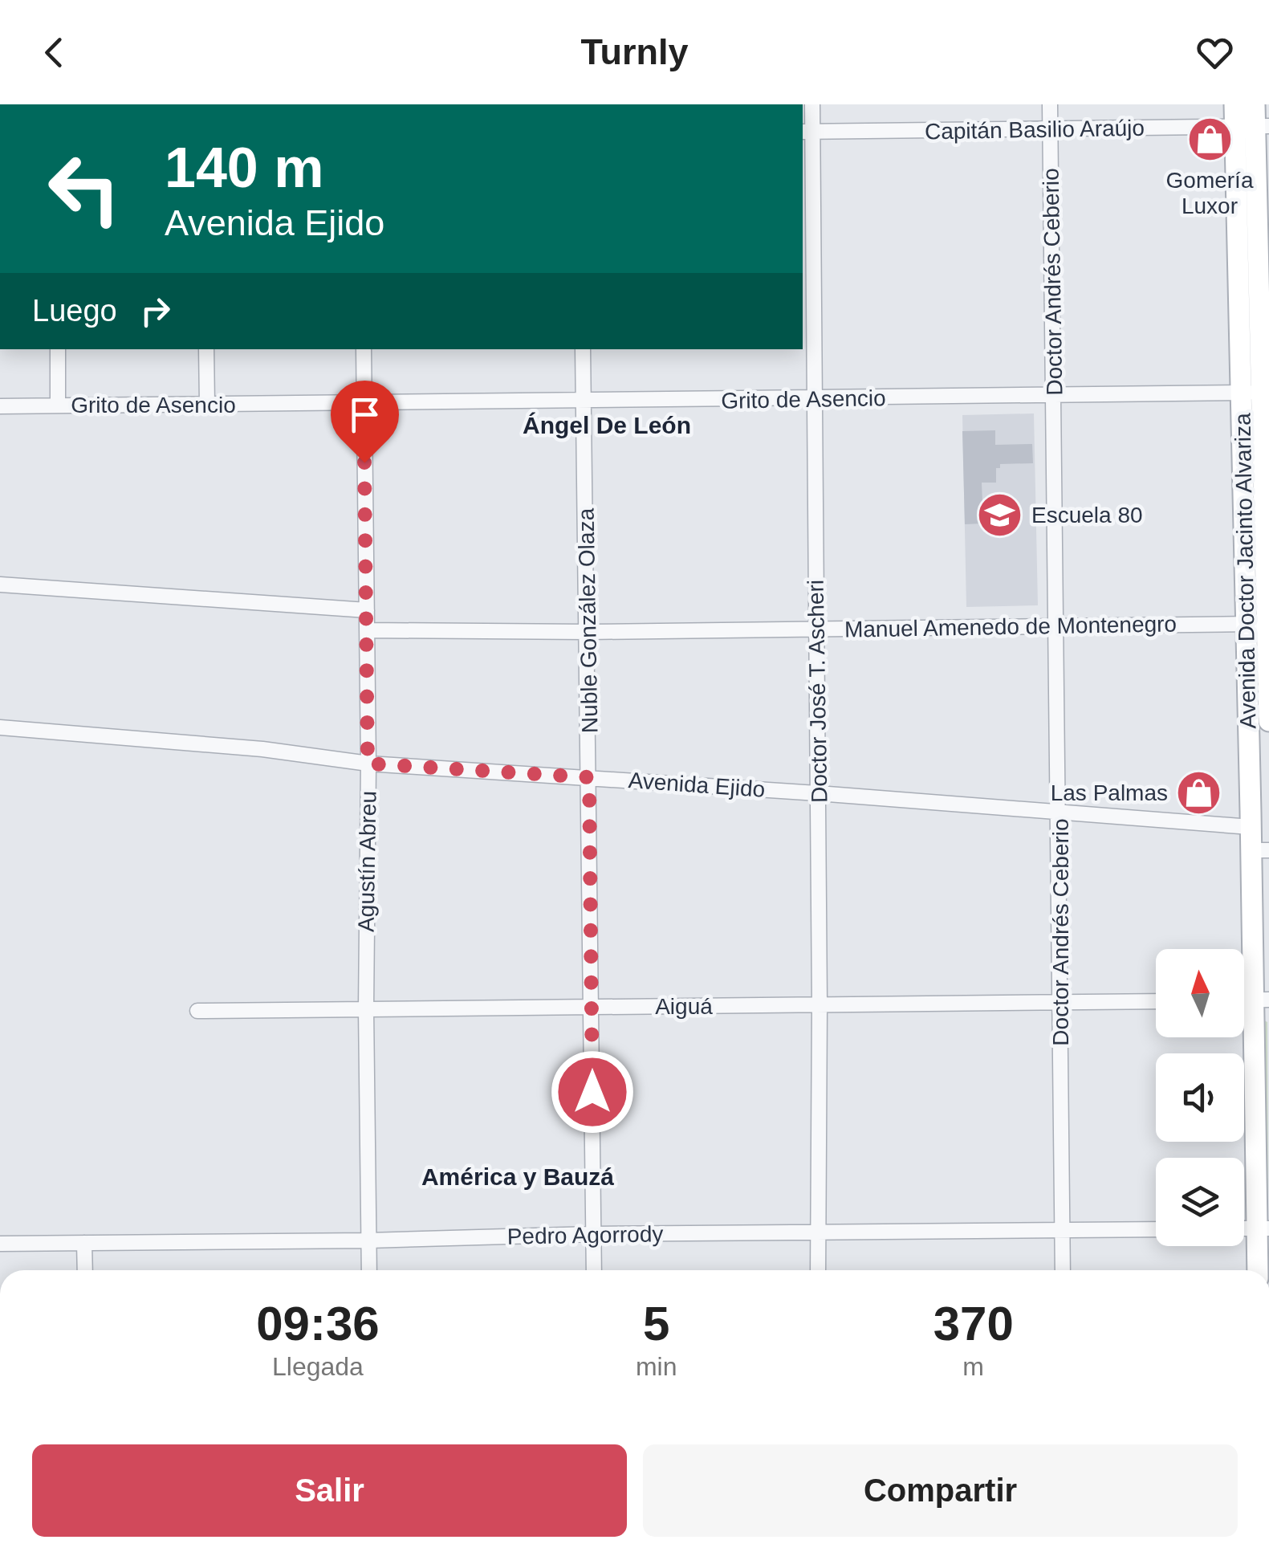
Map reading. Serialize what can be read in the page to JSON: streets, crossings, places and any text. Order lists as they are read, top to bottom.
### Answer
{
  "streets": {
    "main road": ["Avenida Doctor Jacinto Alvariza"],
    "street": [
      "Capitán Basilio Araújo",
      "Doctor Andrés Ceberio",
      "Grito de Asencio",
      "Nuble González Olaza",
      "Manuel Amenedo de Montenegro",
      "Doctor José T. Ascheri",
      "Avenida Ejido",
      "Agustín Abreu",
      "Aiguá",
      "Pedro Agorrody"
    ]
  },
  "crossings": [
    ["Capitán Basilio Araújo", "Doctor Andrés Ceberio"],
    ["Capitán Basilio Araújo", "Avenida Doctor Jacinto Alvariza"],
    ["Capitán Basilio Araújo", "Doctor José T. Ascheri"],
    ["Doctor Andrés Ceberio", "Grito de Asencio"],
    ["Doctor Andrés Ceberio", "Manuel Amenedo de Montenegro"],
    ["Doctor Andrés Ceberio", "Avenida Ejido"],
    ["Doctor Andrés Ceberio", "Aiguá"],
    ["Doctor Andrés Ceberio", "Pedro Agorrody"],
    ["Grito de Asencio", "Avenida Doctor Jacinto Alvariza"],
    ["Grito de Asencio", "Nuble González Olaza"],
    ["Grito de Asencio", "Doctor José T. Ascheri"],
    ["Grito de Asencio", "Agustín Abreu"],
    ["Avenida Doctor Jacinto Alvariza", "Manuel Amenedo de Montenegro"],
    ["Avenida Doctor Jacinto Alvariza", "Avenida Ejido"],
    ["Nuble González Olaza", "Manuel Amenedo de Montenegro"],
    ["Nuble González Olaza", "Avenida Ejido"],
    ["Nuble González Olaza", "Aiguá"],
    ["Nuble González Olaza", "Pedro Agorrody"],
    ["Manuel Amenedo de Montenegro", "Doctor José T. Ascheri"],
    ["Manuel Amenedo de Montenegro", "Agustín Abreu"],
    ["Doctor José T. Ascheri", "Avenida Ejido"],
    ["Doctor José T. Ascheri", "Aiguá"],
    ["Doctor José T. Ascheri", "Pedro Agorrody"],
    ["Avenida Ejido", "Agustín Abreu"],
    ["Agustín Abreu", "Aiguá"],
    ["Agustín Abreu", "Pedro Agorrody"]
  ],
  "districts": ["Ángel De León", "América y Bauzá"],
  "places": {
    "shop": ["Gomería Luxor", "Las Palmas"],
    "school or university": ["Escuela 80"]
  },
  "north": "top",
  "page": {
    "header": "Turnly",
    "turn": ["140 m", "Avenida Ejido"],
    "then": "Luego",
    "eta": [
      "09:36",
      "Llegada",
      "5",
      "min",
      "370",
      "m"
    ],
    "buttons": ["Salir", "Compartir"]
  }
}
